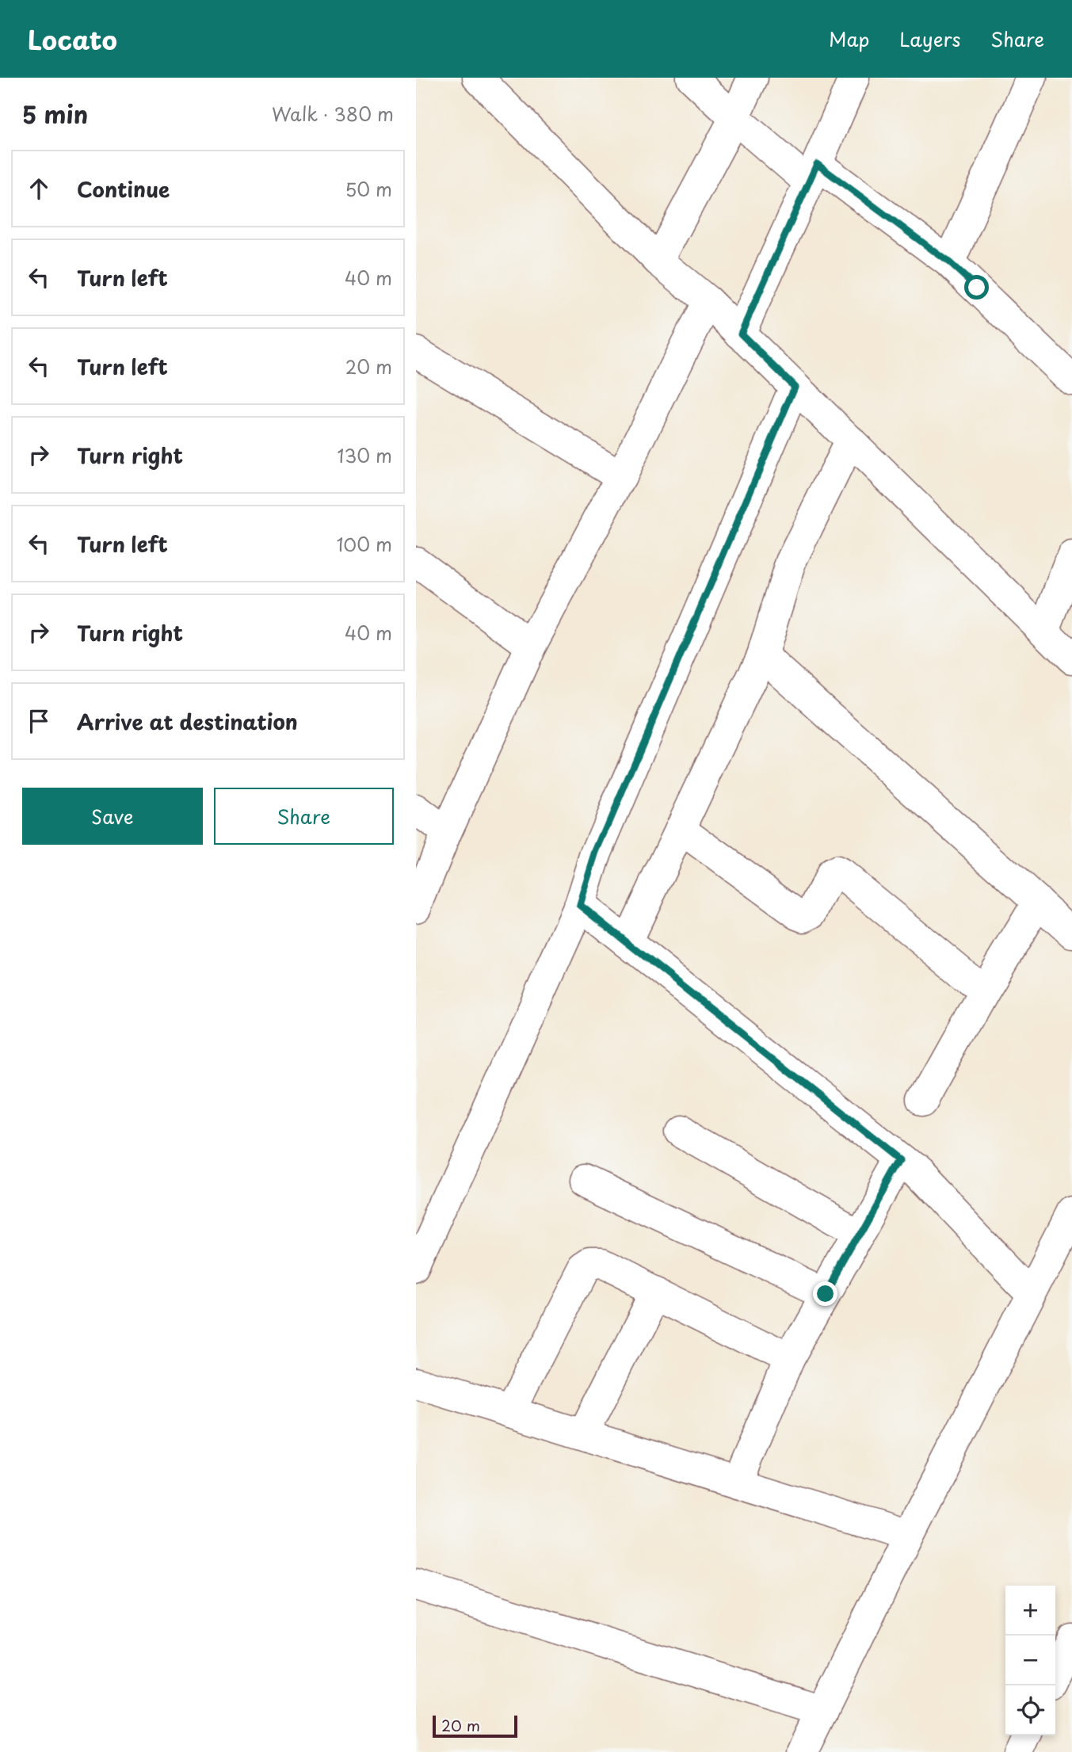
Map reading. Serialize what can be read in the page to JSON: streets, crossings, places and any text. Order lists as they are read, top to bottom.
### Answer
{
  "scale_bar": "20 m",
  "page": {
    "header": "Locato",
    "nav": ["Map", "Layers", "Share"],
    "heading": ["5 min", "Walk · 380 m"],
    "list": [
      ["Continue", "50 m"],
      ["Turn left", "40 m"],
      ["Turn left", "20 m"],
      ["Turn right", "130 m"],
      ["Turn left", "100 m"],
      ["Turn right", "40 m"],
      "Arrive at destination"
    ],
    "buttons": ["Save", "Share"],
    "map_buttons": ["+", "−"],
    "scale": "20 m"
  }
}
